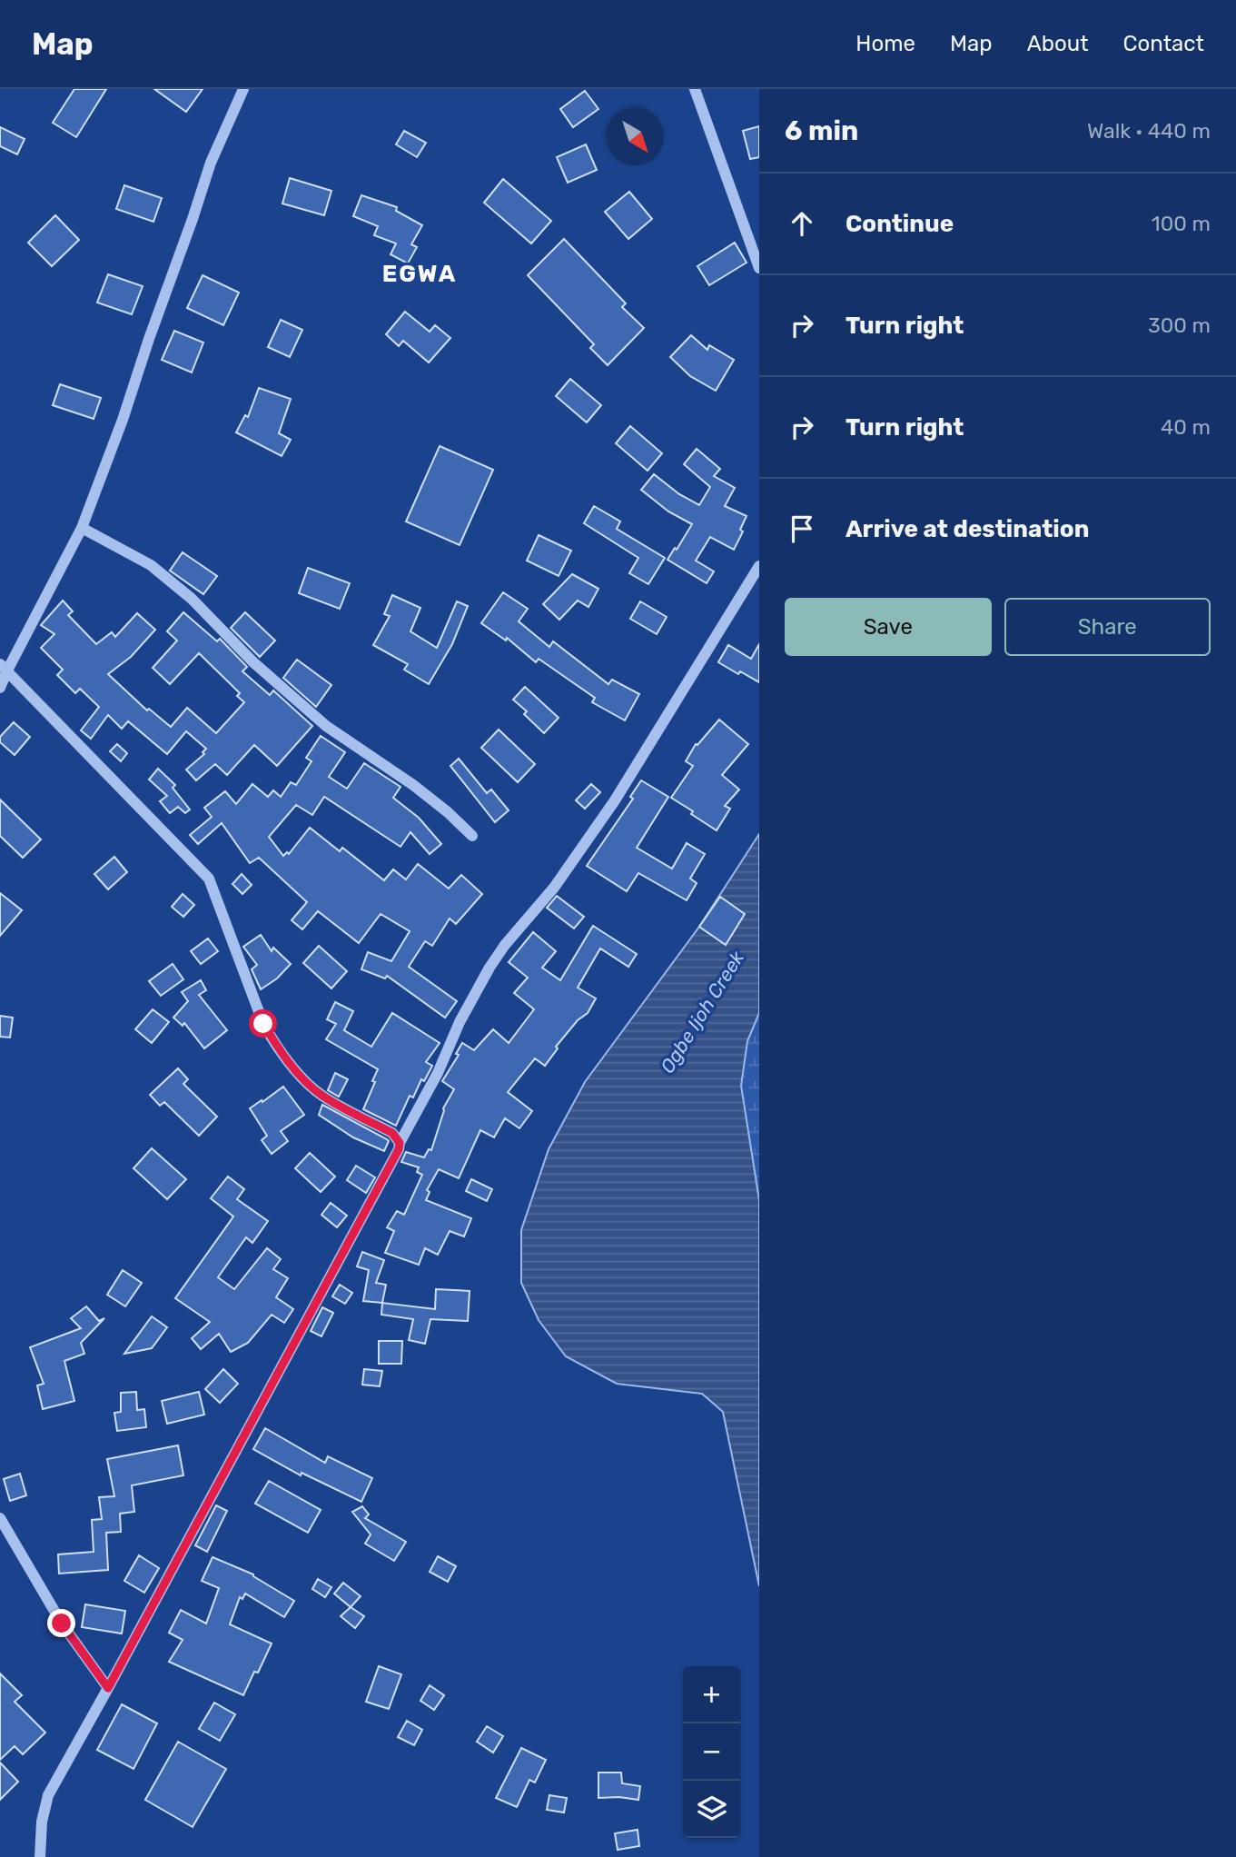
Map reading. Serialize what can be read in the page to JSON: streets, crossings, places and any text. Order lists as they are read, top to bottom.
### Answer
{
  "districts": ["EGWA"],
  "water": ["Ogbe Ijoh Creek"],
  "north": "bottom right",
  "page": {
    "header": "Map",
    "nav": [
      "Home",
      "Map",
      "About",
      "Contact"
    ],
    "heading": ["6 min", "Walk · 440 m"],
    "list": [
      ["Continue", "100 m"],
      ["Turn right", "300 m"],
      ["Turn right", "40 m"],
      "Arrive at destination"
    ],
    "buttons": ["Save", "Share"],
    "map_buttons": ["+", "−"]
  }
}
